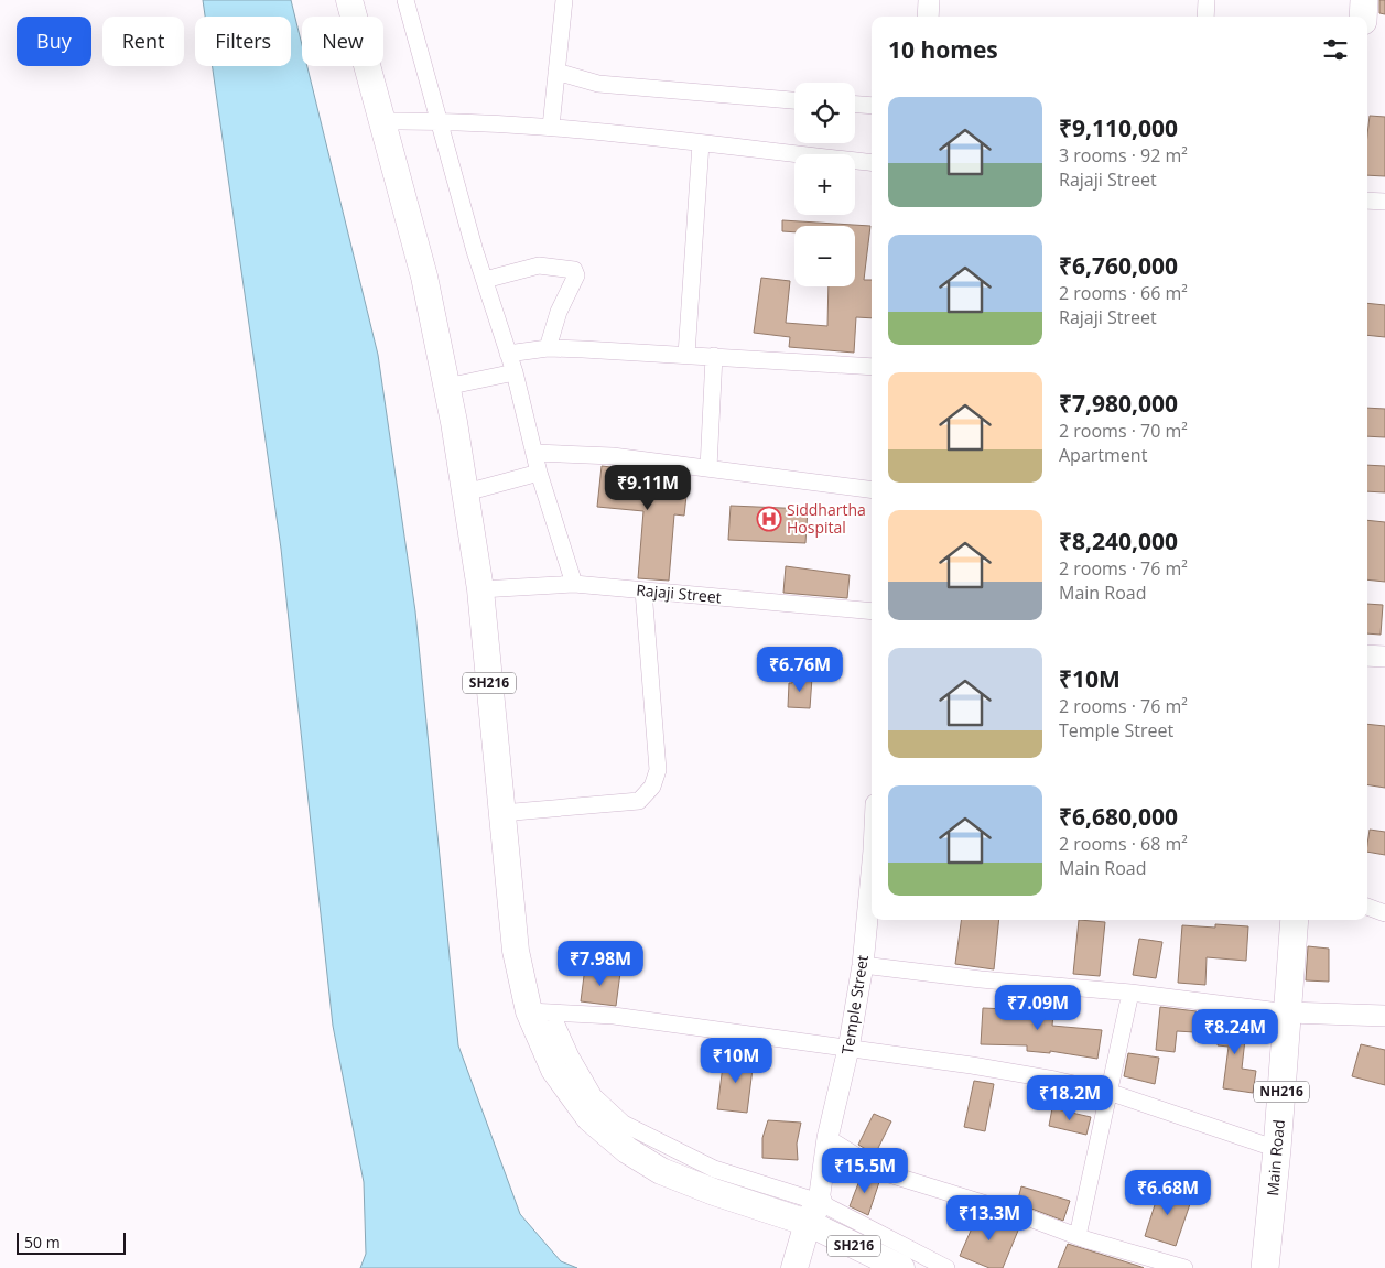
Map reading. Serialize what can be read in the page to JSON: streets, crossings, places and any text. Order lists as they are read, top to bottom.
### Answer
{
  "streets": {
    "highway": ["NH216", "Main Road"],
    "main road": ["SH216"],
    "street": ["Rajaji Street", "Temple Street"]
  },
  "crossings": [
    ["Rajaji Street", "SH216"],
    ["SH216", "Temple Street"]
  ],
  "places": {
    "hospital": ["Siddhartha Hospital"]
  },
  "scale_bar": "50 m",
  "page": {
    "chip": [
      "Buy",
      "Rent",
      "Filters",
      "New"
    ],
    "heading": "10 homes",
    "map_buttons": ["+", "−"],
    "list": [
      {
        "name": "₹9,110,000",
        "note": "3 rooms · 92 m² · Rajaji Street"
      },
      {
        "name": "₹6,760,000",
        "note": "2 rooms · 66 m² · Rajaji Street"
      },
      {
        "name": "₹7,980,000",
        "note": "2 rooms · 70 m² · Apartment"
      },
      {
        "name": "₹8,240,000",
        "note": "2 rooms · 76 m² · Main Road"
      },
      {
        "name": "₹10M",
        "note": "2 rooms · 76 m² · Temple Street"
      },
      {
        "name": "₹6,680,000",
        "note": "2 rooms · 68 m² · Main Road"
      }
    ],
    "price": [
      "₹9.11M",
      "₹6.76M",
      "₹7.98M",
      "₹7.09M",
      "₹8.24M",
      "₹10M",
      "₹18.2M",
      "₹15.5M",
      "₹6.68M",
      "₹13.3M"
    ],
    "scale": "50 m"
  }
}
